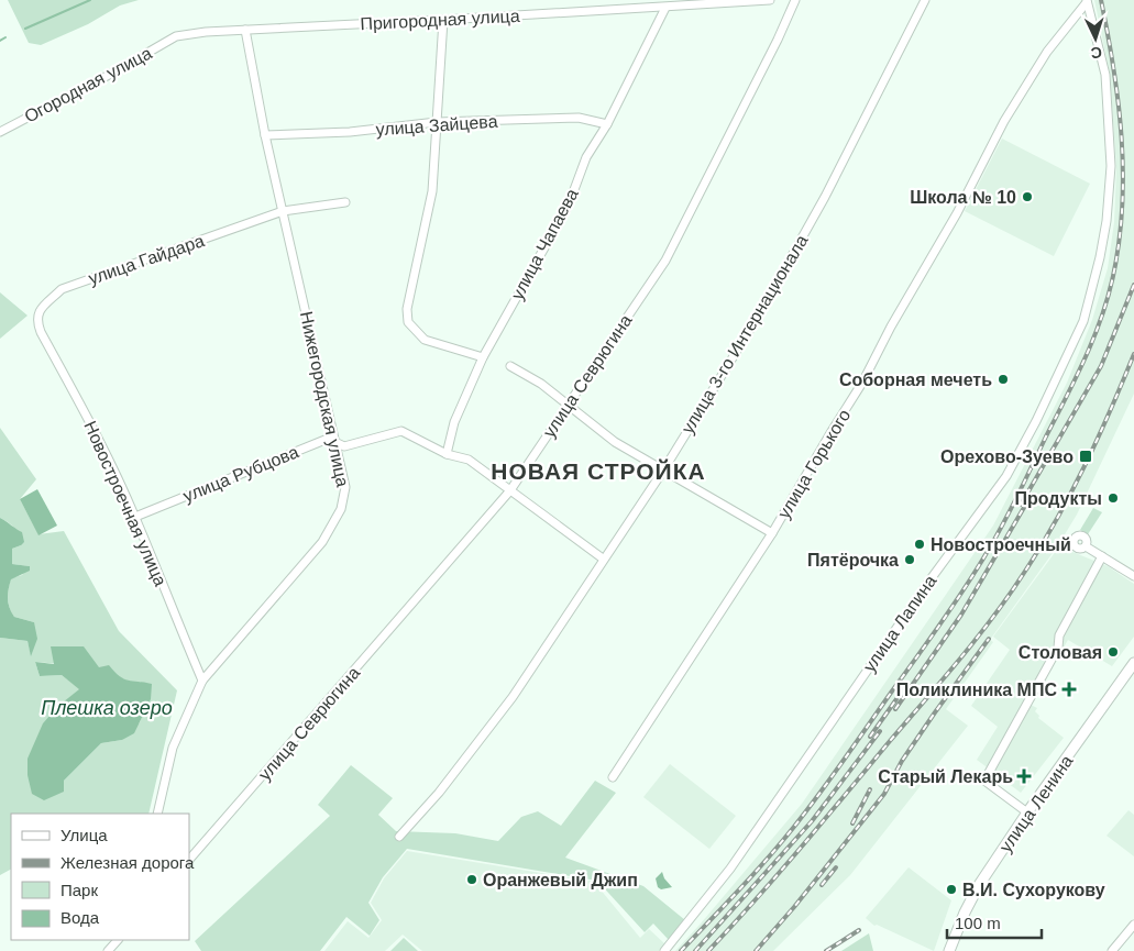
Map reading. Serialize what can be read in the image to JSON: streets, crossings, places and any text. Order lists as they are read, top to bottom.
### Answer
{
  "streets": {
    "main road": ["улица Ленина"],
    "street": [
      "Пригородная улица",
      "Огородная улица",
      "улица Зайцева",
      "улица Чапаева",
      "улица Гайдара",
      "улица 3-го Интернационала",
      "улица Севрюгина",
      "Нижегородская улица",
      "улица Горького",
      "улица Рубцова",
      "Новостроечная улица",
      "улица Лапина"
    ]
  },
  "crossings": [
    ["Пригородная улица", "Огородная улица"],
    ["Пригородная улица", "улица Чапаева"],
    ["Пригородная улица", "Нижегородская улица"],
    ["улица Зайцева", "улица Чапаева"],
    ["улица Зайцева", "Нижегородская улица"],
    ["улица Чапаева", "улица Рубцова"],
    ["улица Гайдара", "Нижегородская улица"],
    ["улица Гайдара", "Новостроечная улица"],
    ["улица 3-го Интернационала", "улица Рубцова"],
    ["улица Севрюгина", "улица Рубцова"],
    ["Нижегородская улица", "улица Рубцова"],
    ["Нижегородская улица", "Новостроечная улица"],
    ["улица Горького", "улица Лапина"],
    ["улица Рубцова", "Новостроечная улица"]
  ],
  "districts": ["НОВАЯ СТРОЙКА"],
  "water": ["Плешка озеро"],
  "places": {
    "other": [
      "Школа № 10",
      "Соборная мечеть",
      "Продукты",
      "Новостроечный",
      "Пятёрочка",
      "Столовая",
      "Оранжевый Джип",
      "В.И. Сухорукову"
    ],
    "transit": ["Орехово-Зуево"],
    "health": ["Поликлиника МПС", "Старый Лекарь"]
  },
  "legend": [
    "Улица",
    "Железная дорога",
    "Парк",
    "Вода"
  ],
  "scale_bar": "100 m",
  "north": "bottom"
}
